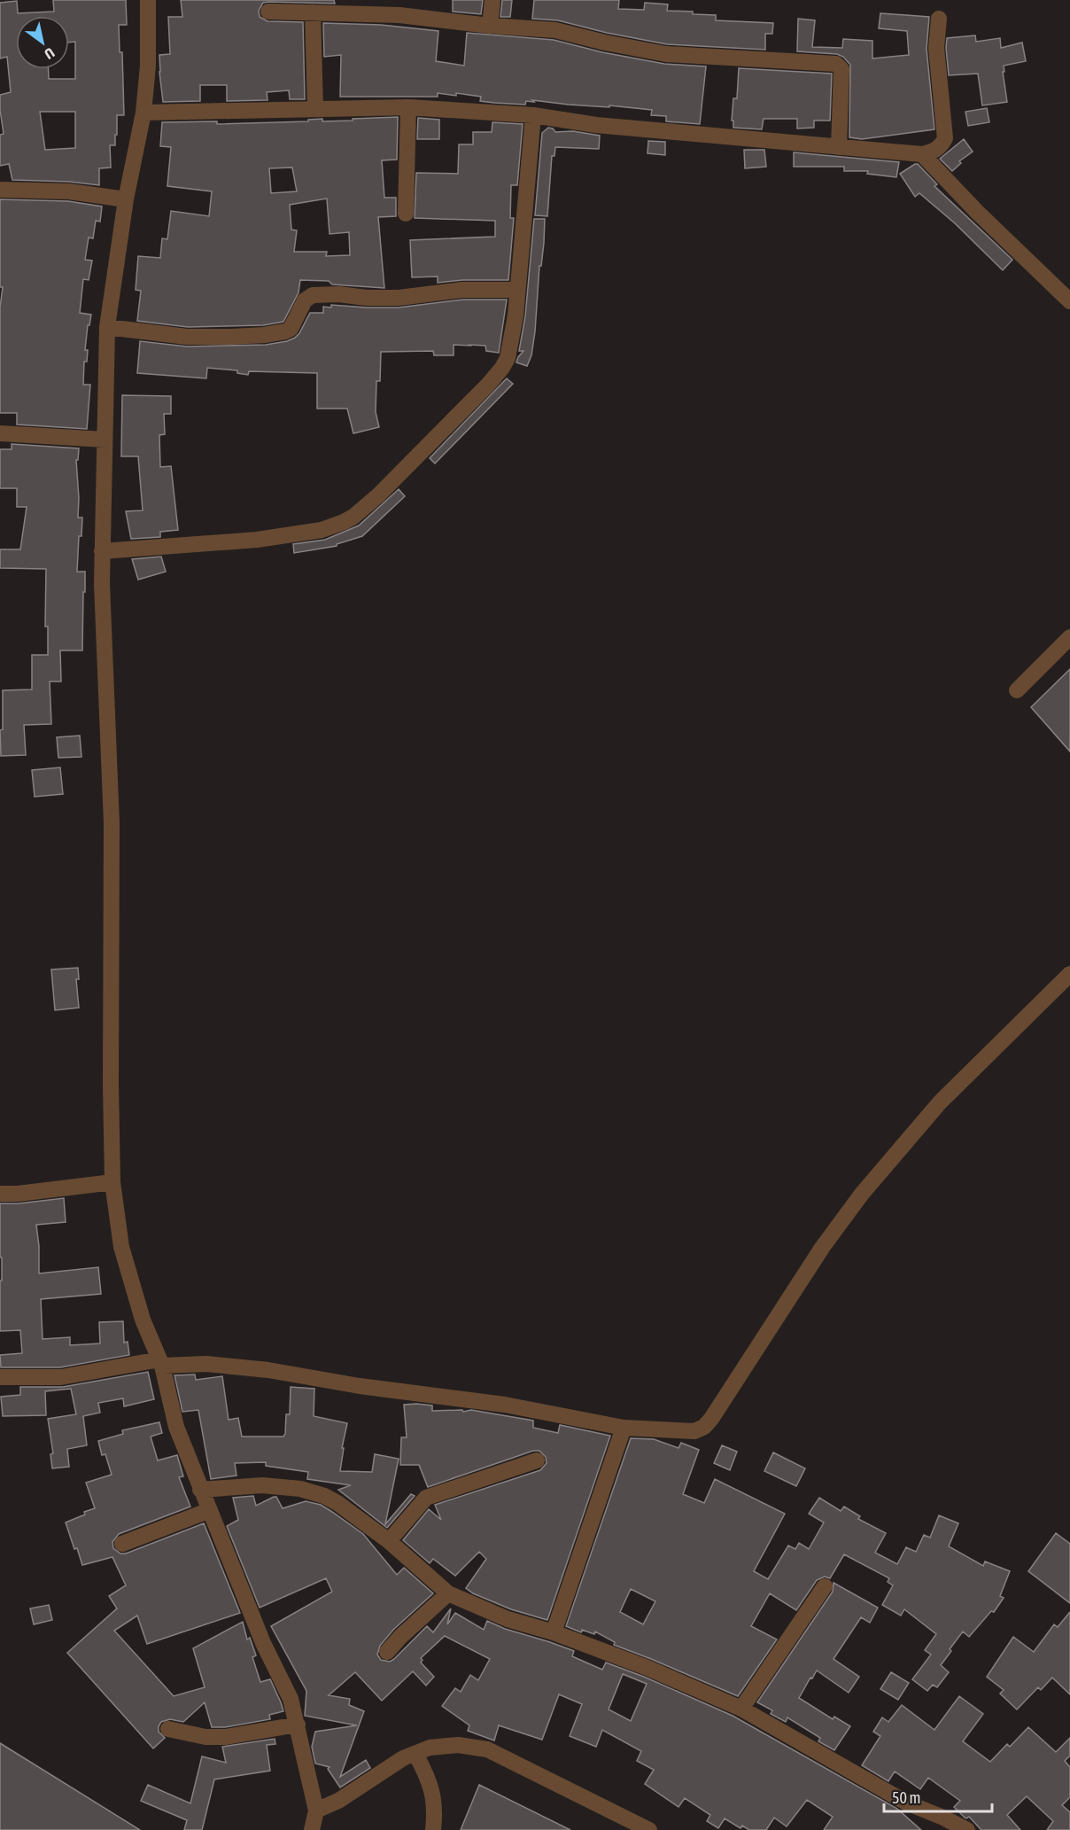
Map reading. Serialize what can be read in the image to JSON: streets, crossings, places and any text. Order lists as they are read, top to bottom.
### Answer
{
  "scale_bar": "50 m",
  "north": "bottom right"
}
